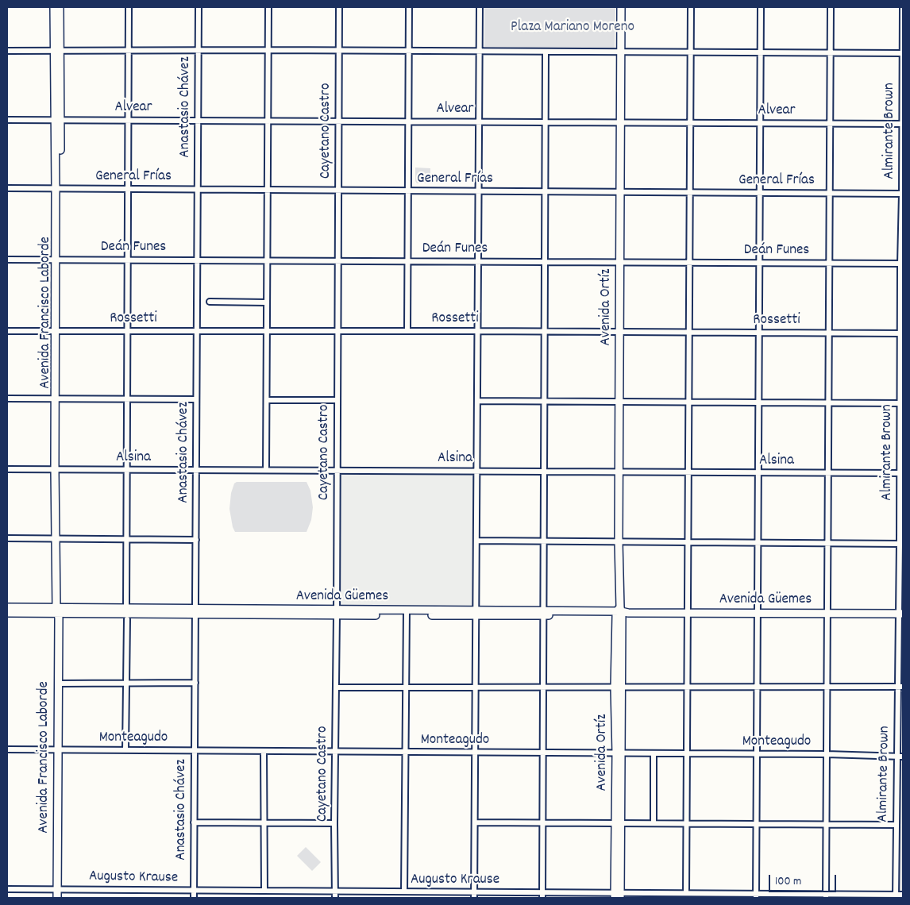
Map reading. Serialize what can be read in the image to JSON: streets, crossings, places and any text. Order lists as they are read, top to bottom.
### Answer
{
  "streets": {
    "main road": ["Avenida Ortíz", "Avenida Francisco Laborde", "Avenida Güemes"],
    "street": [
      "Anastasio Chávez",
      "Alvear",
      "Cayetano Castro",
      "Almirante Brown",
      "General Frías",
      "Deán Funes",
      "Rossetti",
      "Alsina",
      "Monteagudo",
      "Augusto Krause"
    ]
  },
  "crossings": [
    ["Anastasio Chávez", "Alvear"],
    ["Anastasio Chávez", "General Frías"],
    ["Anastasio Chávez", "Deán Funes"],
    ["Anastasio Chávez", "Rossetti"],
    ["Anastasio Chávez", "Alsina"],
    ["Anastasio Chávez", "Avenida Güemes"],
    ["Anastasio Chávez", "Monteagudo"],
    ["Anastasio Chávez", "Augusto Krause"],
    ["Alvear", "Cayetano Castro"],
    ["Alvear", "Almirante Brown"],
    ["Alvear", "Avenida Ortíz"],
    ["Alvear", "Avenida Francisco Laborde"],
    ["Cayetano Castro", "General Frías"],
    ["Cayetano Castro", "Deán Funes"],
    ["Cayetano Castro", "Rossetti"],
    ["Cayetano Castro", "Alsina"],
    ["Cayetano Castro", "Avenida Güemes"],
    ["Cayetano Castro", "Monteagudo"],
    ["Cayetano Castro", "Augusto Krause"],
    ["Almirante Brown", "General Frías"],
    ["Almirante Brown", "Deán Funes"],
    ["Almirante Brown", "Rossetti"],
    ["Almirante Brown", "Alsina"],
    ["Almirante Brown", "Avenida Güemes"],
    ["Almirante Brown", "Monteagudo"],
    ["Almirante Brown", "Augusto Krause"],
    ["General Frías", "Avenida Ortíz"],
    ["General Frías", "Avenida Francisco Laborde"],
    ["Deán Funes", "Avenida Ortíz"],
    ["Deán Funes", "Avenida Francisco Laborde"],
    ["Avenida Ortíz", "Rossetti"],
    ["Avenida Ortíz", "Alsina"],
    ["Avenida Ortíz", "Avenida Güemes"],
    ["Avenida Ortíz", "Monteagudo"],
    ["Avenida Ortíz", "Augusto Krause"],
    ["Avenida Francisco Laborde", "Rossetti"],
    ["Avenida Francisco Laborde", "Alsina"],
    ["Avenida Francisco Laborde", "Avenida Güemes"],
    ["Avenida Francisco Laborde", "Monteagudo"],
    ["Avenida Francisco Laborde", "Augusto Krause"]
  ],
  "parks": ["Plaza Mariano Moreno"],
  "scale_bar": "100 m"
}
